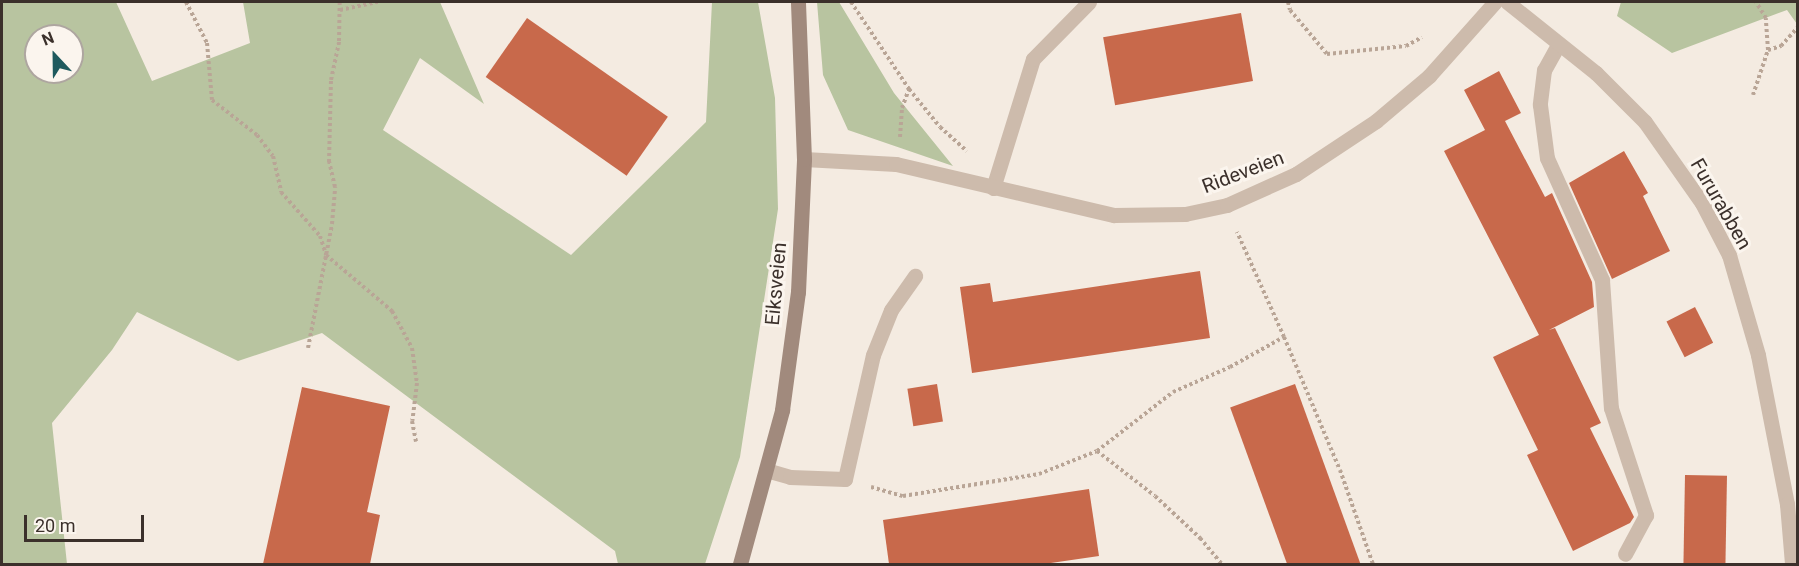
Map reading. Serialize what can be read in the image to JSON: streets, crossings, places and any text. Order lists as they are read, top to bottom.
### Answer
{
  "streets": {
    "street": ["Rideveien", "Fururabben", "Eiksveien"]
  },
  "crossings": [
    ["Rideveien", "Eiksveien"]
  ],
  "scale_bar": "20 m",
  "north": "top"
}
